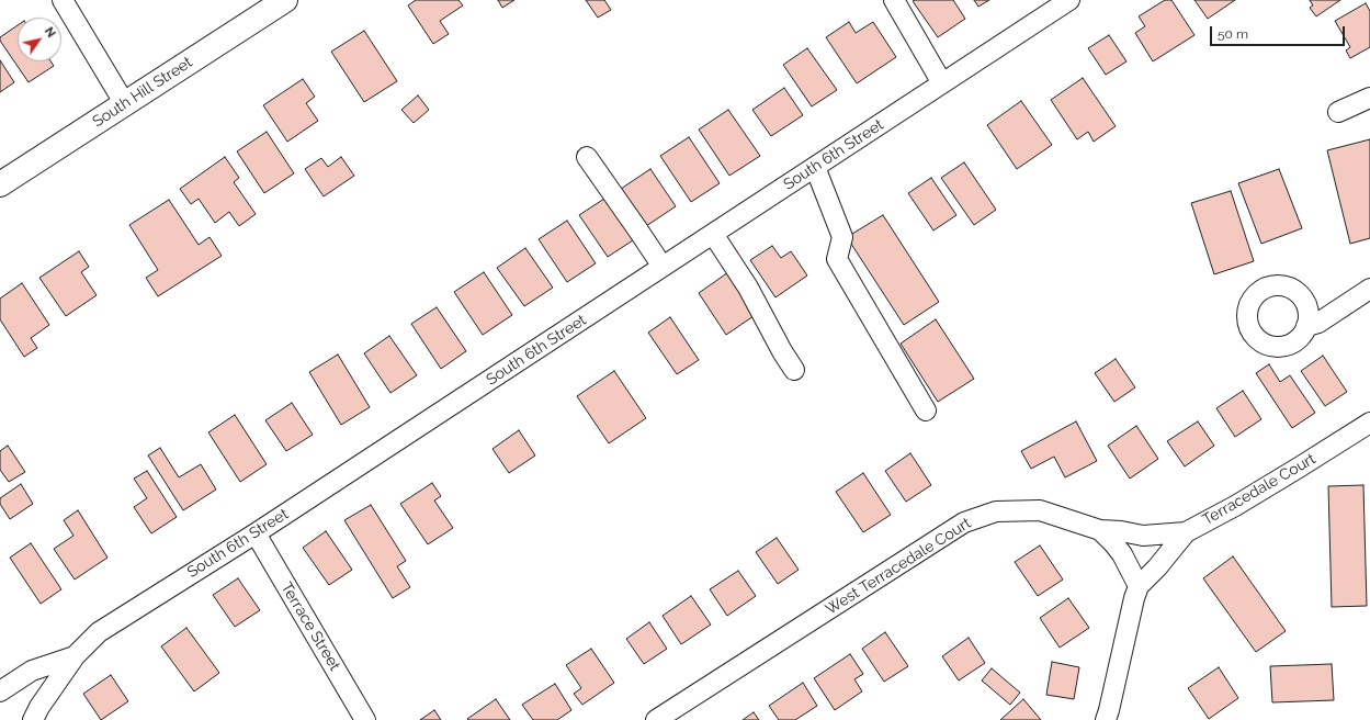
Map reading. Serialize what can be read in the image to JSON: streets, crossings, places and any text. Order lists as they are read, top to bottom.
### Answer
{
  "streets": {
    "main road": ["South Hill Street"],
    "street": [
      "South 6th Street",
      "Terracedale Court",
      "West Terracedale Court",
      "Terrace Street"
    ]
  },
  "crossings": [
    ["South 6th Street", "Terrace Street"],
    ["Terracedale Court", "West Terracedale Court"]
  ],
  "scale_bar": "50 m",
  "north": "top right"
}
